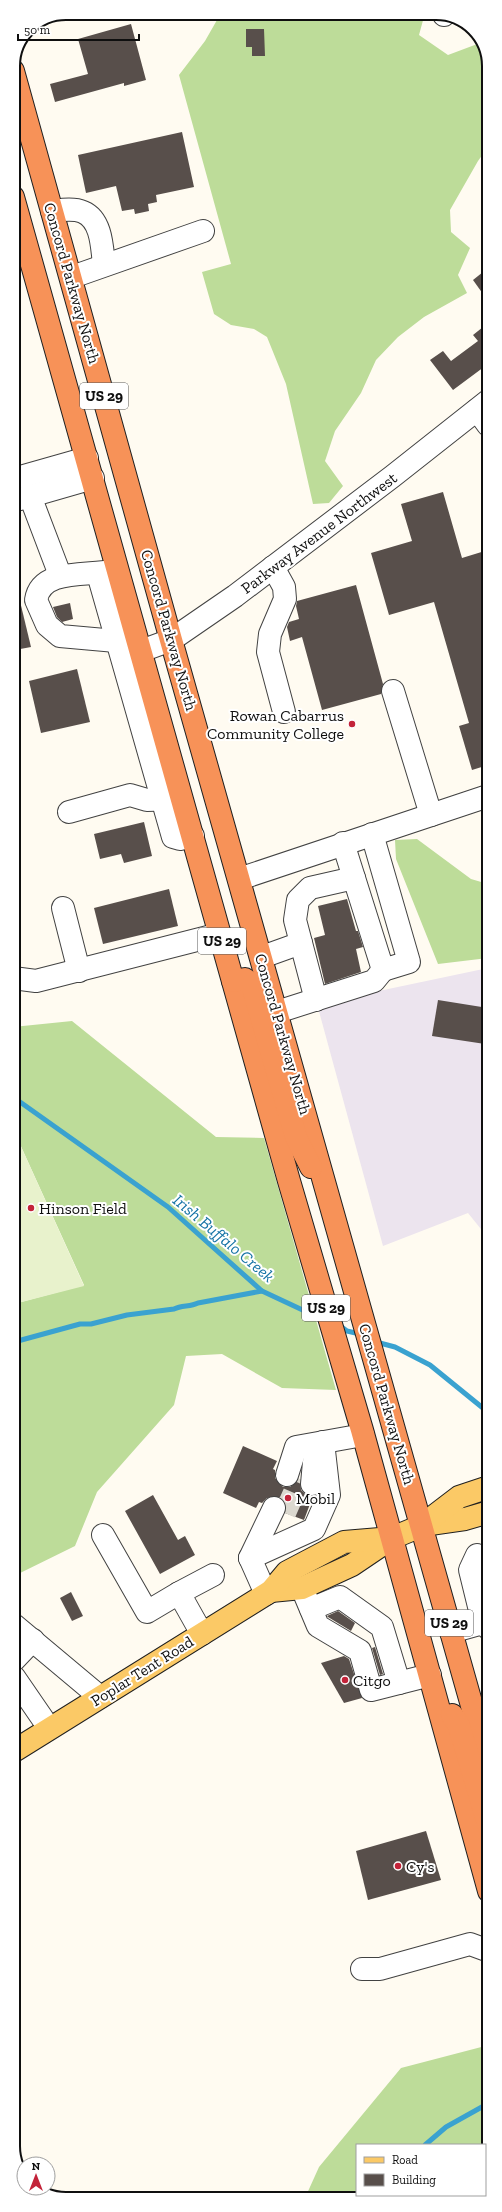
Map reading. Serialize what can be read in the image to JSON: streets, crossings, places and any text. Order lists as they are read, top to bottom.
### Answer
{
  "streets": {
    "highway": ["Concord Parkway North", "US 29"],
    "main road": ["Poplar Tent Road"],
    "street": ["Parkway Avenue Northwest"]
  },
  "crossings": [
    ["Concord Parkway North", "Parkway Avenue Northwest"],
    ["Concord Parkway North", "Poplar Tent Road"]
  ],
  "water": ["Irish Buffalo Creek"],
  "places": [
    "Rowan Cabarrus Community College",
    "Hinson Field",
    "Mobil",
    "Citgo",
    "Cy's"
  ],
  "legend": ["Road", "Building"],
  "scale_bar": "50 m",
  "north": "top"
}
